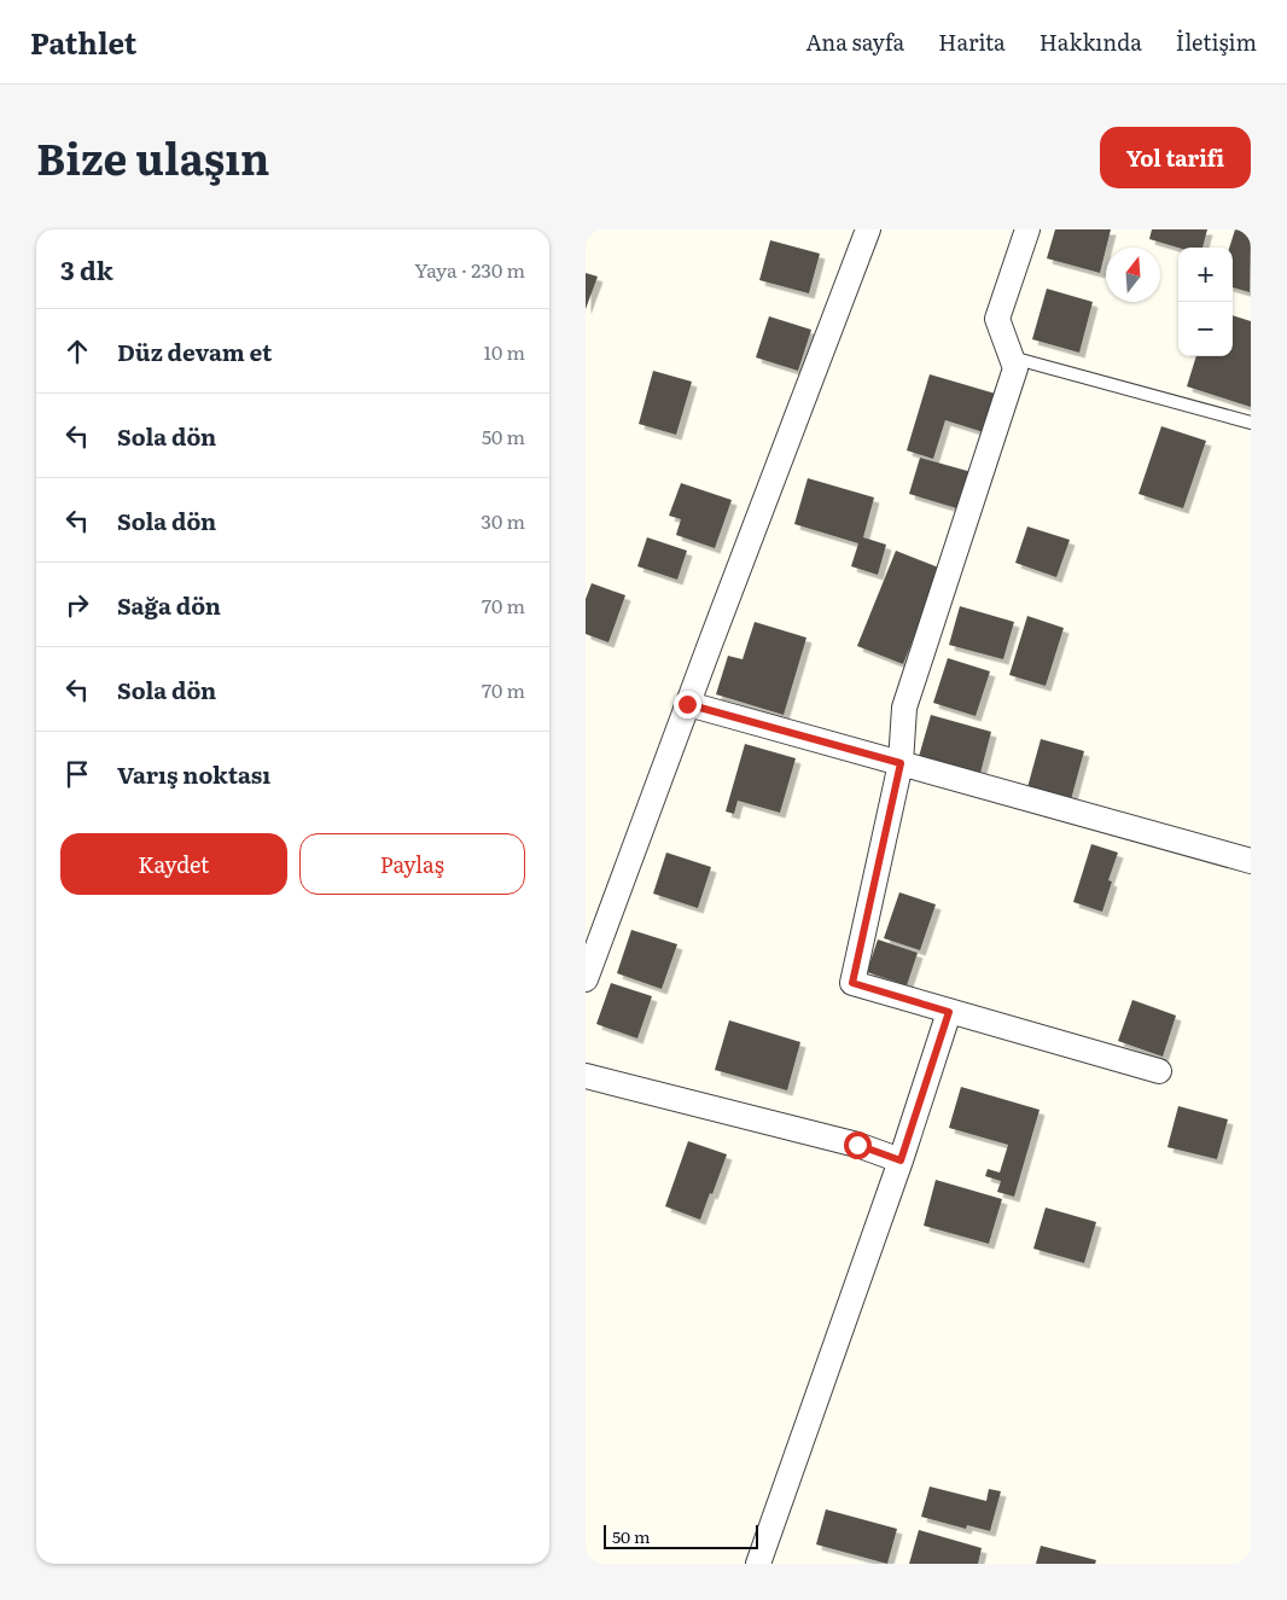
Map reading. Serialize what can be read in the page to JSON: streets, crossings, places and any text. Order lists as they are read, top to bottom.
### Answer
{
  "scale_bar": "50 m",
  "north": "top",
  "page": {
    "header": "Pathlet",
    "nav": [
      "Ana sayfa",
      "Harita",
      "Hakkında",
      "İletişim"
    ],
    "title": "Bize ulaşın",
    "buttons": [
      "Yol tarifi",
      ["Kaydet", "Paylaş"]
    ],
    "heading": ["3 dk", "Yaya · 230 m"],
    "map_buttons": ["+", "−"],
    "list": [
      ["Düz devam et", "10 m"],
      ["Sola dön", "50 m"],
      ["Sola dön", "30 m"],
      ["Sağa dön", "70 m"],
      ["Sola dön", "70 m"],
      "Varış noktası"
    ],
    "scale": "50 m"
  }
}
